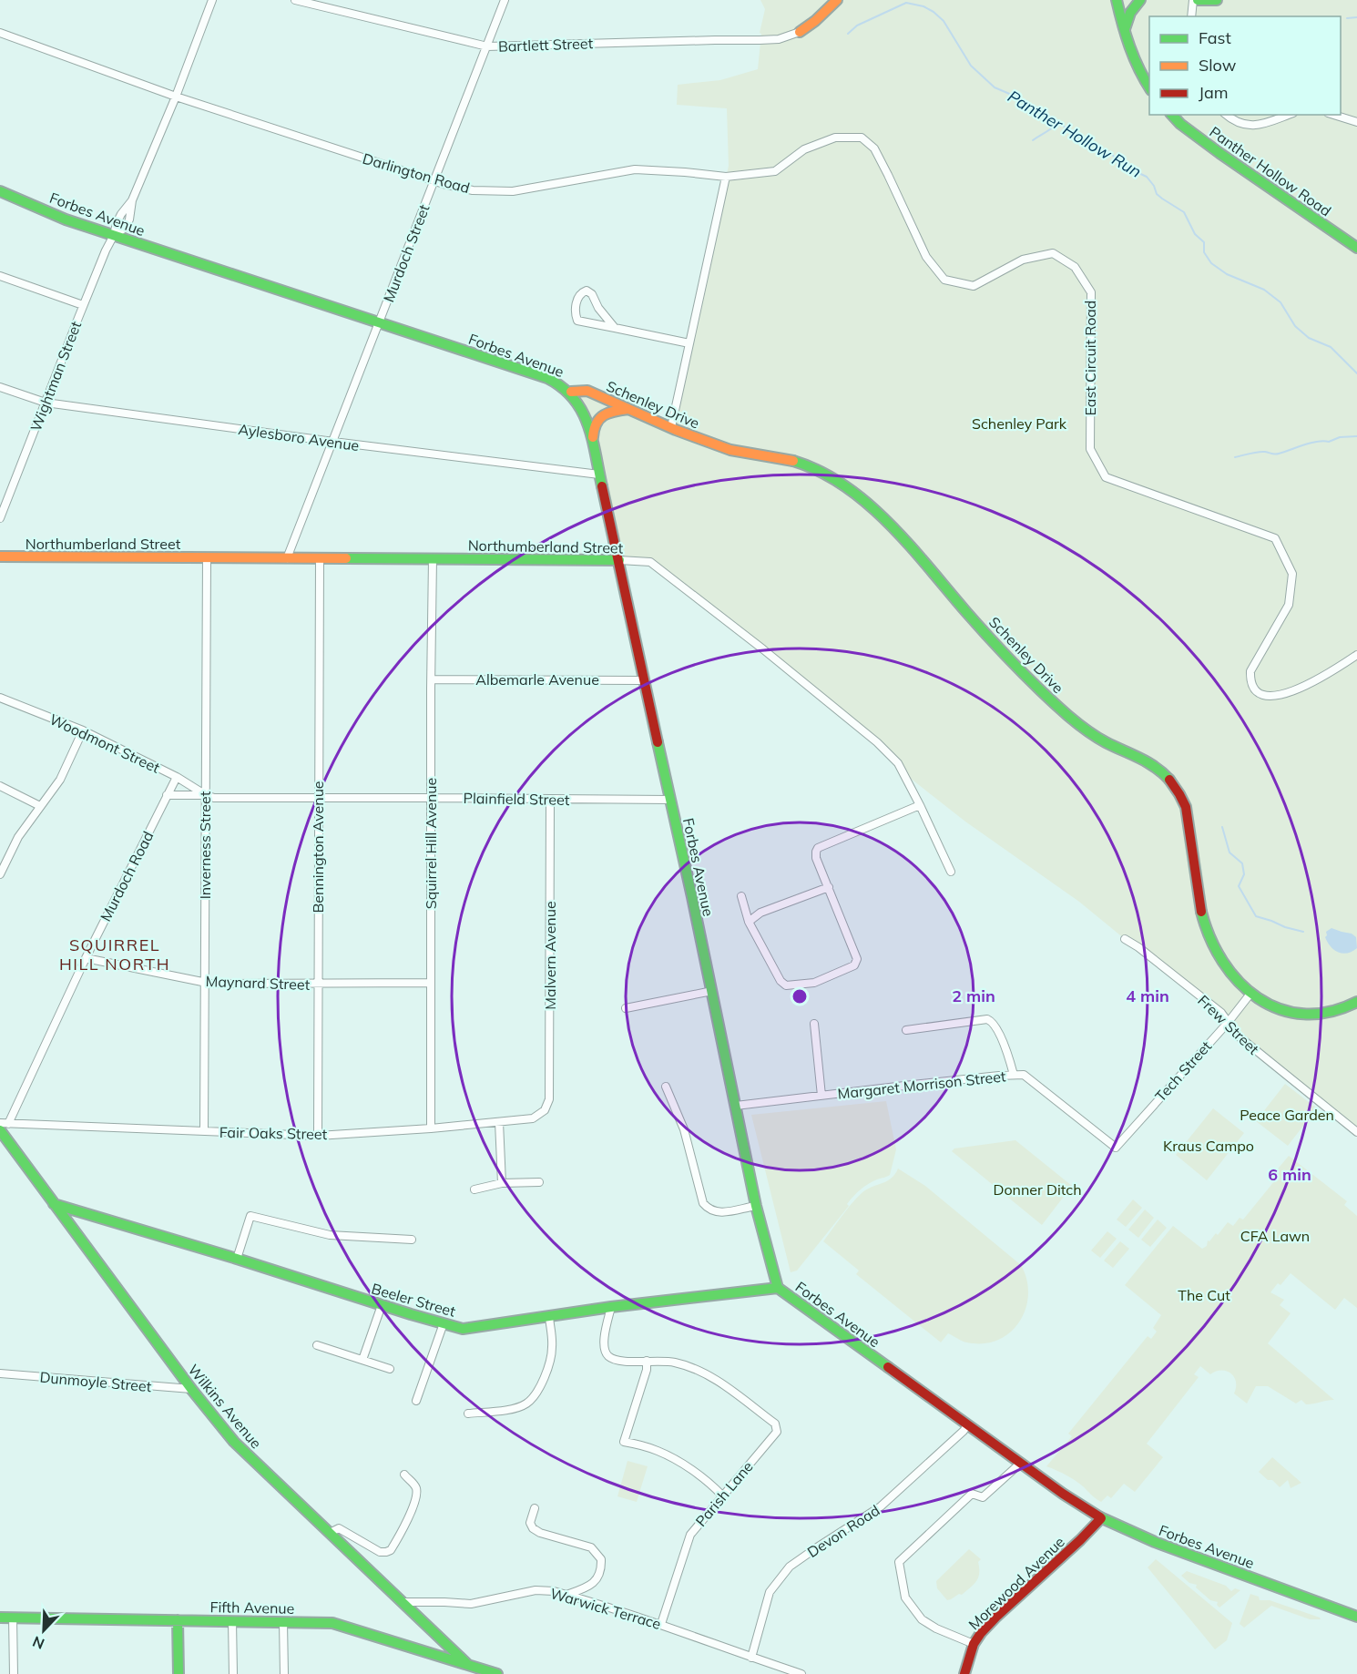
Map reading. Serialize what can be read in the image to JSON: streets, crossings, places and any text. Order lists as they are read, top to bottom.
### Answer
{
  "streets": {
    "main road": [
      "Panther Hollow Road",
      "Forbes Avenue",
      "Schenley Drive",
      "Northumberland Street",
      "Beeler Street",
      "Wilkins Avenue",
      "Morewood Avenue",
      "Fifth Avenue"
    ],
    "street": [
      "Bartlett Street",
      "Darlington Road",
      "Murdoch Street",
      "East Circuit Road",
      "Wightman Street",
      "Aylesboro Avenue",
      "Albemarle Avenue",
      "Woodmont Street",
      "Plainfield Street",
      "Squirrel Hill Avenue",
      "Inverness Street",
      "Bennington Avenue",
      "Murdoch Road",
      "Malvern Avenue",
      "Maynard Street",
      "Frew Street",
      "Tech Street",
      "Margaret Morrison Street",
      "Fair Oaks Street",
      "Dunmoyle Street",
      "Parish Lane",
      "Devon Road",
      "Warwick Terrace"
    ]
  },
  "crossings": [
    ["Bartlett Street", "Murdoch Street"],
    ["Darlington Road", "Murdoch Street"],
    ["Darlington Road", "East Circuit Road"],
    ["Darlington Road", "Wightman Street"],
    ["Forbes Avenue", "Murdoch Street"],
    ["Forbes Avenue", "Wightman Street"],
    ["Forbes Avenue", "Schenley Drive"],
    ["Forbes Avenue", "Aylesboro Avenue"],
    ["Forbes Avenue", "Northumberland Street"],
    ["Forbes Avenue", "Albemarle Avenue"],
    ["Forbes Avenue", "Plainfield Street"],
    ["Forbes Avenue", "Margaret Morrison Street"],
    ["Forbes Avenue", "Beeler Street"],
    ["Forbes Avenue", "Devon Road"],
    ["Forbes Avenue", "Morewood Avenue"],
    ["Wightman Street", "Aylesboro Avenue"],
    ["Schenley Drive", "Tech Street"],
    ["Northumberland Street", "Squirrel Hill Avenue"],
    ["Northumberland Street", "Inverness Street"],
    ["Northumberland Street", "Bennington Avenue"],
    ["Albemarle Avenue", "Squirrel Hill Avenue"],
    ["Woodmont Street", "Plainfield Street"],
    ["Woodmont Street", "Inverness Street"],
    ["Woodmont Street", "Murdoch Road"],
    ["Plainfield Street", "Squirrel Hill Avenue"],
    ["Plainfield Street", "Inverness Street"],
    ["Plainfield Street", "Bennington Avenue"],
    ["Plainfield Street", "Murdoch Road"],
    ["Plainfield Street", "Malvern Avenue"],
    ["Squirrel Hill Avenue", "Maynard Street"],
    ["Squirrel Hill Avenue", "Fair Oaks Street"],
    ["Inverness Street", "Maynard Street"],
    ["Inverness Street", "Fair Oaks Street"],
    ["Bennington Avenue", "Maynard Street"],
    ["Bennington Avenue", "Fair Oaks Street"],
    ["Murdoch Road", "Maynard Street"],
    ["Murdoch Road", "Fair Oaks Street"],
    ["Murdoch Road", "Wilkins Avenue"],
    ["Malvern Avenue", "Fair Oaks Street"],
    ["Frew Street", "Tech Street"],
    ["Tech Street", "Margaret Morrison Street"],
    ["Fair Oaks Street", "Wilkins Avenue"],
    ["Beeler Street", "Wilkins Avenue"],
    ["Dunmoyle Street", "Wilkins Avenue"],
    ["Wilkins Avenue", "Fifth Avenue"],
    ["Wilkins Avenue", "Warwick Terrace"],
    ["Parish Lane", "Warwick Terrace"],
    ["Devon Road", "Warwick Terrace"]
  ],
  "districts": ["SQUIRREL HILL NORTH"],
  "water": ["Panther Hollow Run"],
  "parks": [
    "Schenley Park",
    "Peace Garden",
    "Kraus Campo",
    "Donner Ditch",
    "CFA Lawn",
    "The Cut"
  ],
  "legend": ["Fast", "Slow", "Jam"],
  "north": "bottom left",
  "rings": ["2 min", "4 min", "6 min"]
}
